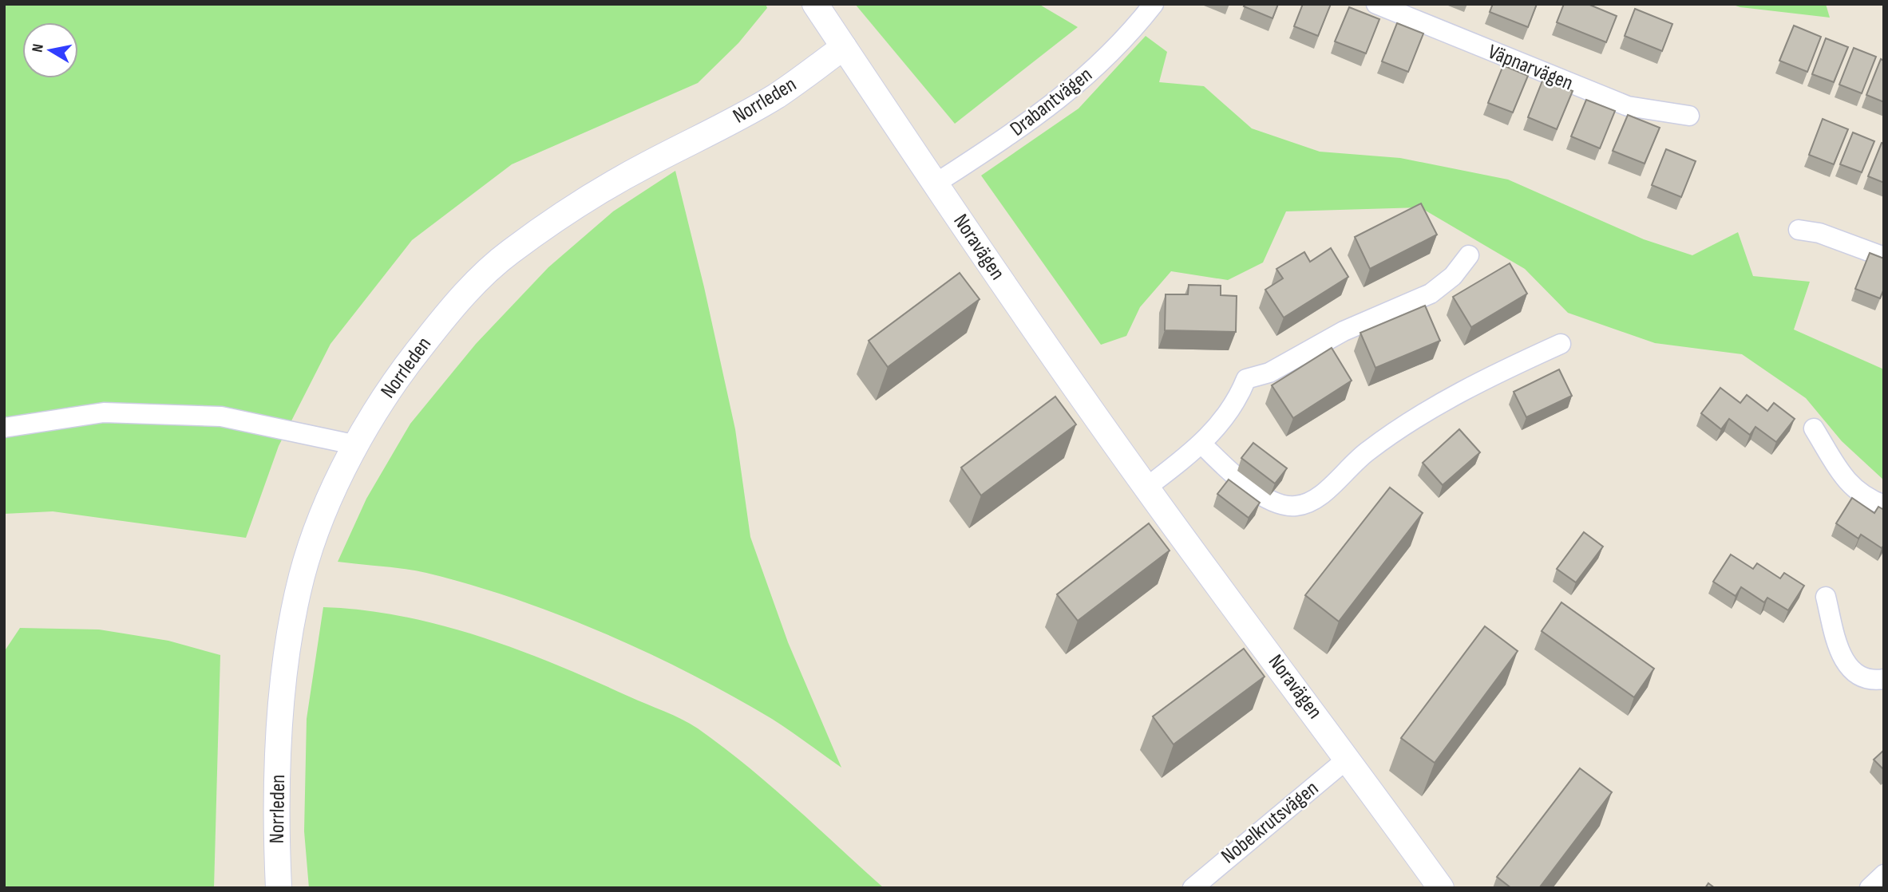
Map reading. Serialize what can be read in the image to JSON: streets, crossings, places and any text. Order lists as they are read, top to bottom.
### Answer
{
  "streets": {
    "street": [
      "Väpnarvägen",
      "Norrleden",
      "Drabantvägen",
      "Noravägen",
      "Nobelkrutsvägen"
    ]
  },
  "crossings": [
    ["Norrleden", "Noravägen"],
    ["Drabantvägen", "Noravägen"],
    ["Noravägen", "Nobelkrutsvägen"]
  ],
  "north": "left"
}
